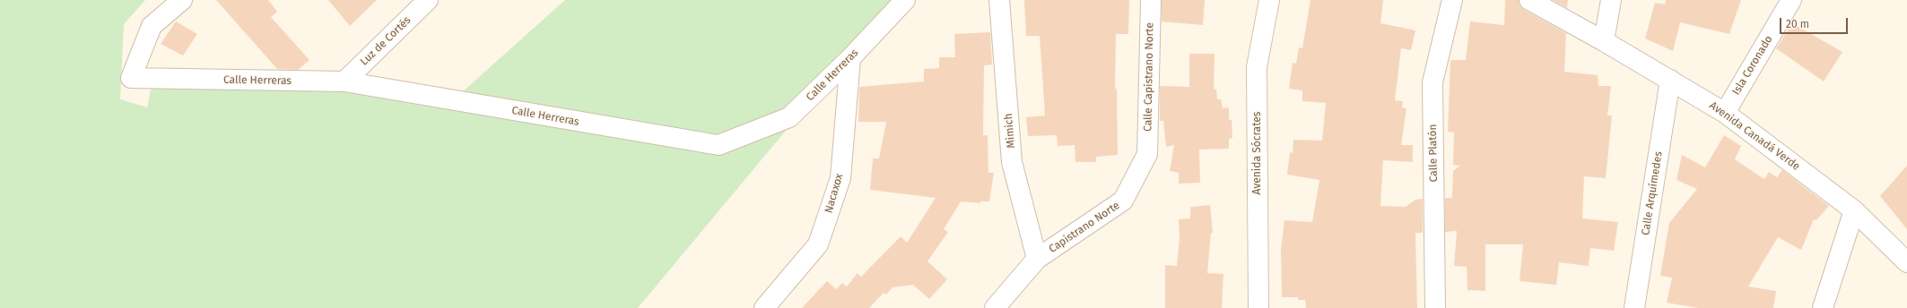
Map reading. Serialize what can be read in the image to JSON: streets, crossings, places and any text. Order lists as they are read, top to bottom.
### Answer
{
  "streets": {
    "street": [
      "Luz de Cortés",
      "Isla Coronado",
      "Calle Herreras",
      "Calle Capistrano Norte",
      "Mimich",
      "Avenida Canadá Verde",
      "Avenida Sócrates",
      "Calle Platón",
      "Nacaxox",
      "Calle Arquímedes",
      "Capistrano Norte"
    ]
  },
  "crossings": [
    ["Luz de Cortés", "Calle Herreras"],
    ["Isla Coronado", "Avenida Canadá Verde"],
    ["Calle Herreras", "Nacaxox"],
    ["Calle Capistrano Norte", "Capistrano Norte"],
    ["Mimich", "Capistrano Norte"],
    ["Avenida Canadá Verde", "Calle Arquímedes"]
  ],
  "scale_bar": "20 m"
}
